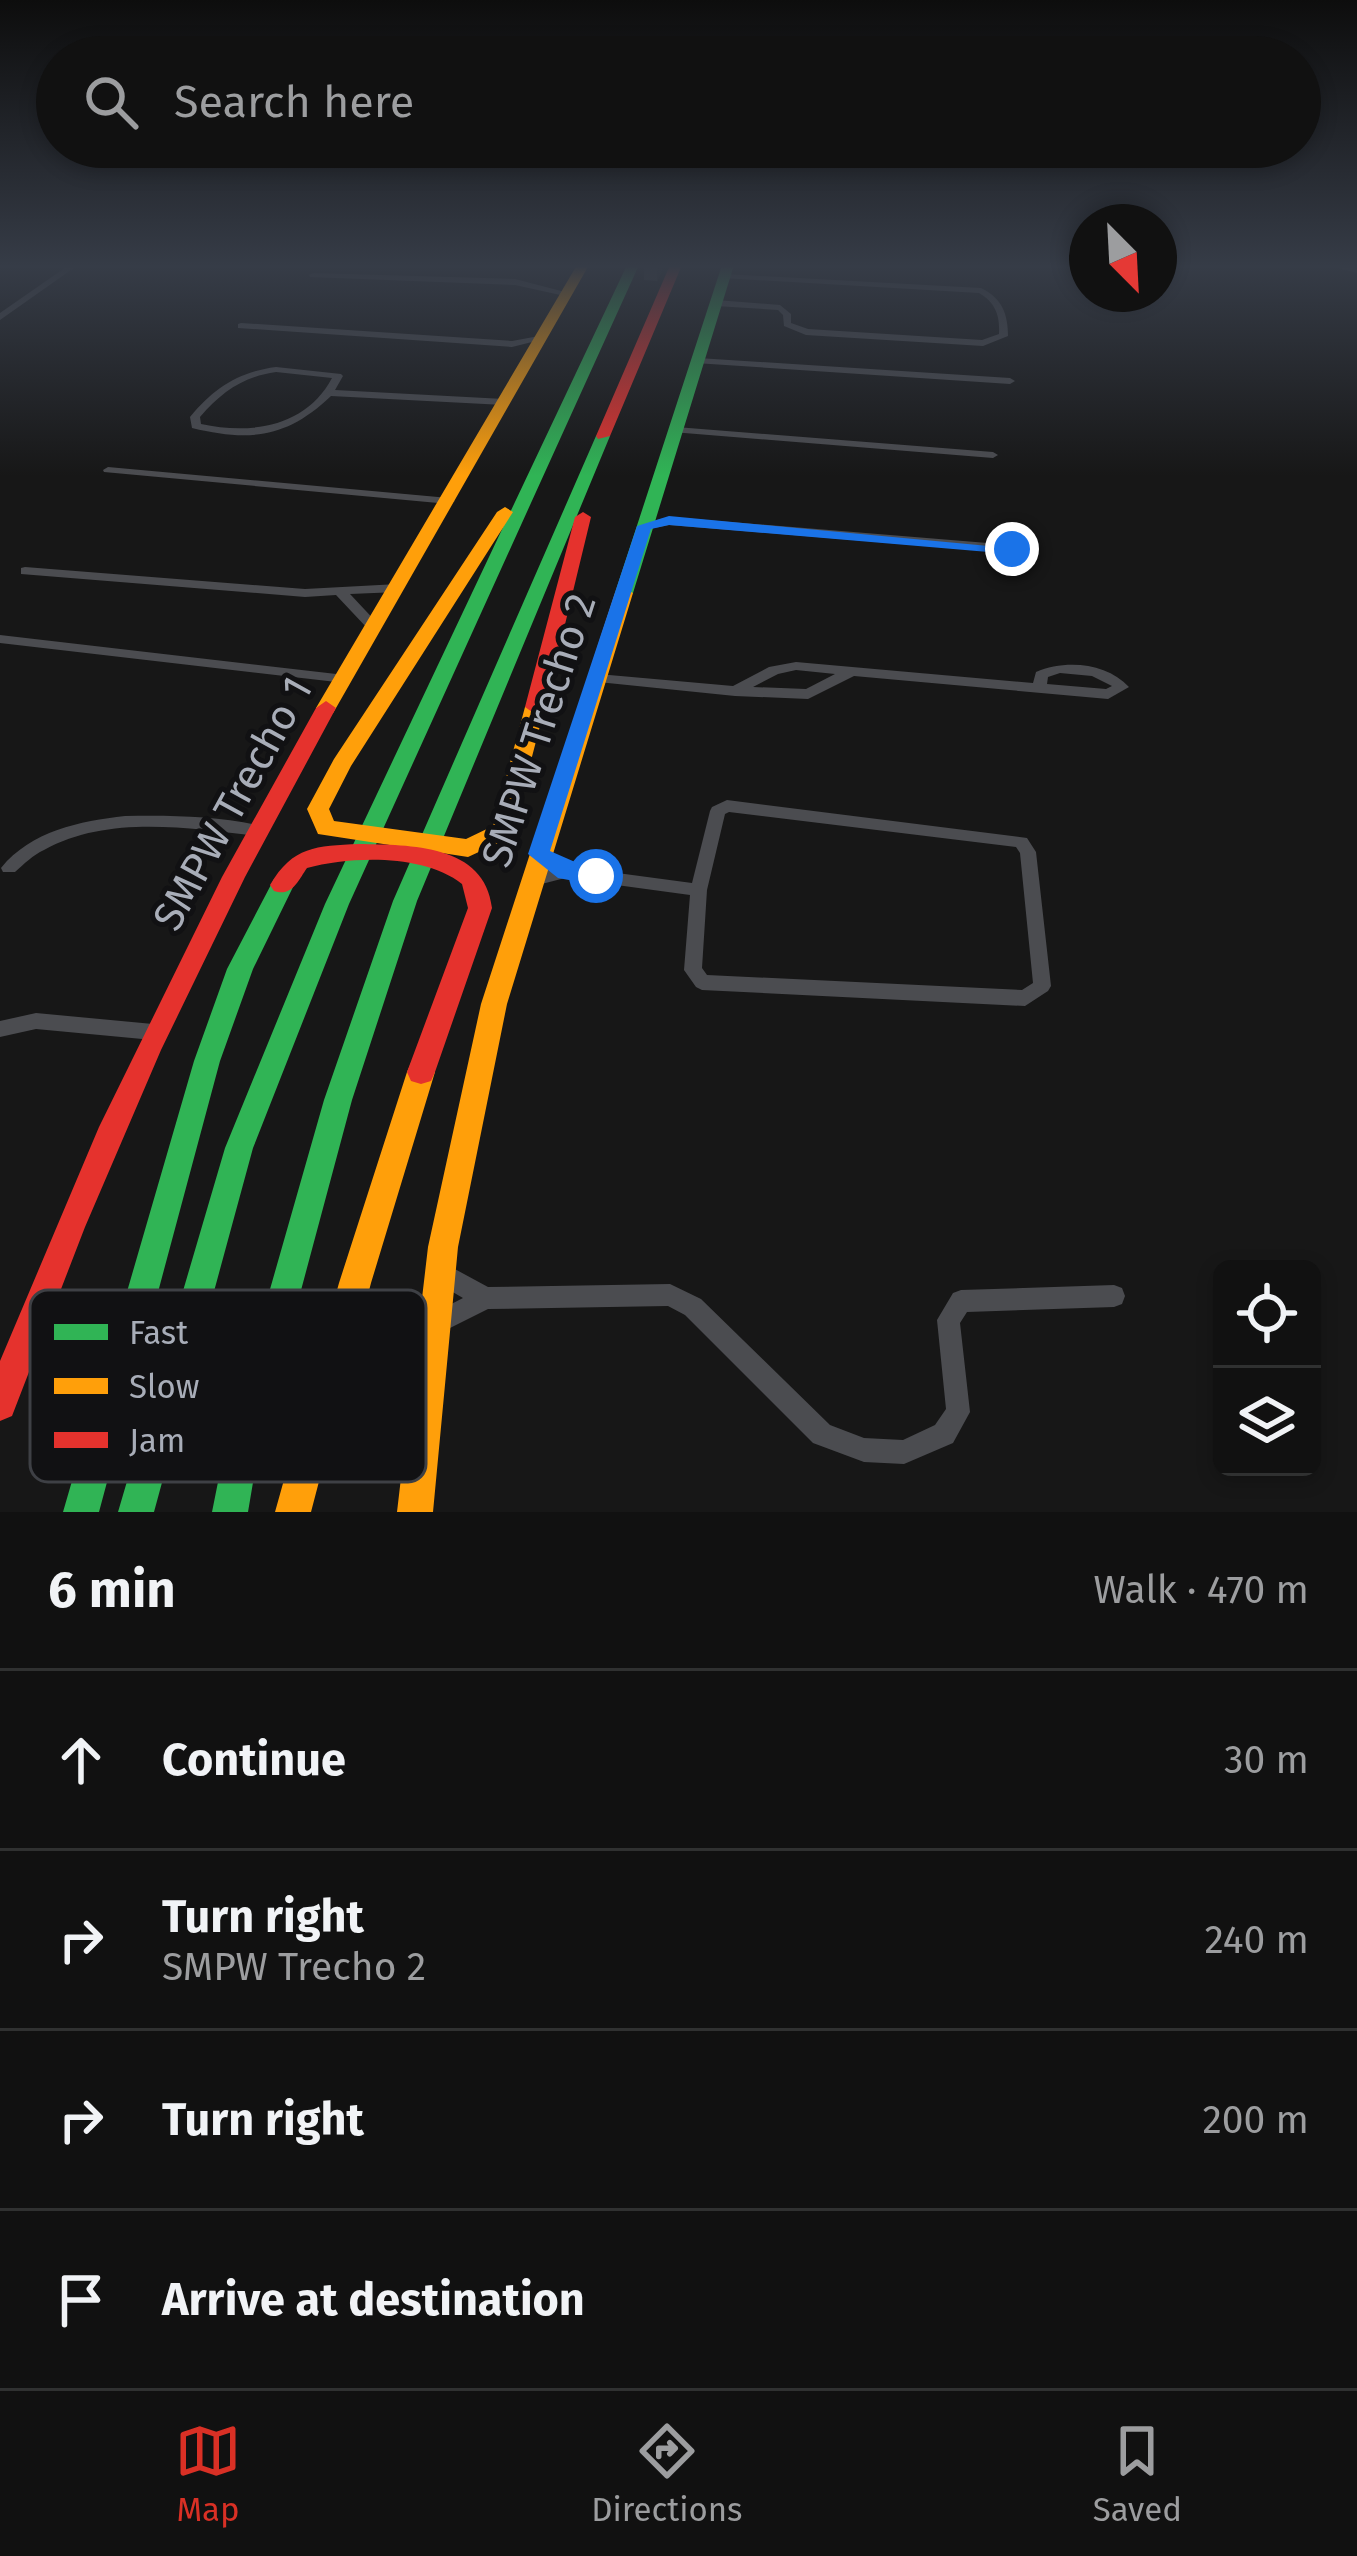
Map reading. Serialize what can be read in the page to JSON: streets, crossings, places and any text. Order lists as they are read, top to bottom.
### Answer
{
  "streets": {
    "main road": ["SMPW Trecho 2", "SMPW Trecho 1"]
  },
  "legend": ["Fast", "Slow", "Jam"],
  "north": "bottom right",
  "page": {
    "search": "Search here",
    "heading": ["6 min", "Walk · 470 m"],
    "list": [
      ["Continue", "30 m"],
      ["Turn right", "SMPW Trecho 2", "240 m"],
      ["Turn right", "200 m"],
      "Arrive at destination"
    ],
    "nav": ["Map", "Directions", "Saved"]
  }
}
